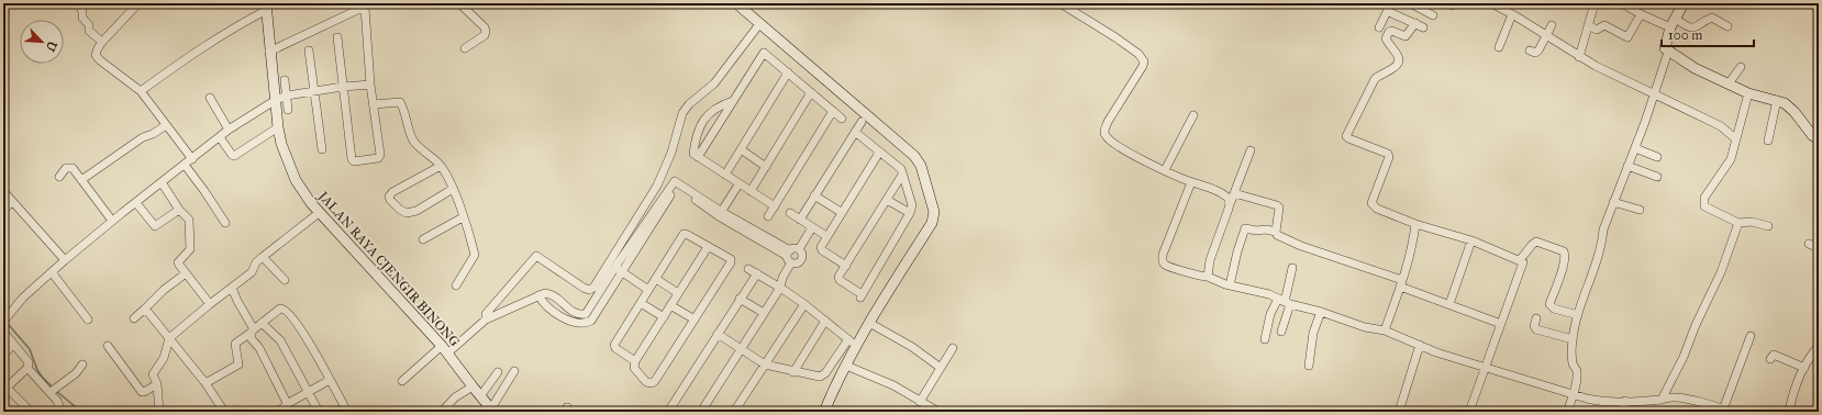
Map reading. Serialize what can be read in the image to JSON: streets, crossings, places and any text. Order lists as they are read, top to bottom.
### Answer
{
  "streets": {
    "street": ["JALAN RAYA CJENGIR BINONG"]
  },
  "scale_bar": "100 m",
  "north": "bottom right"
}
